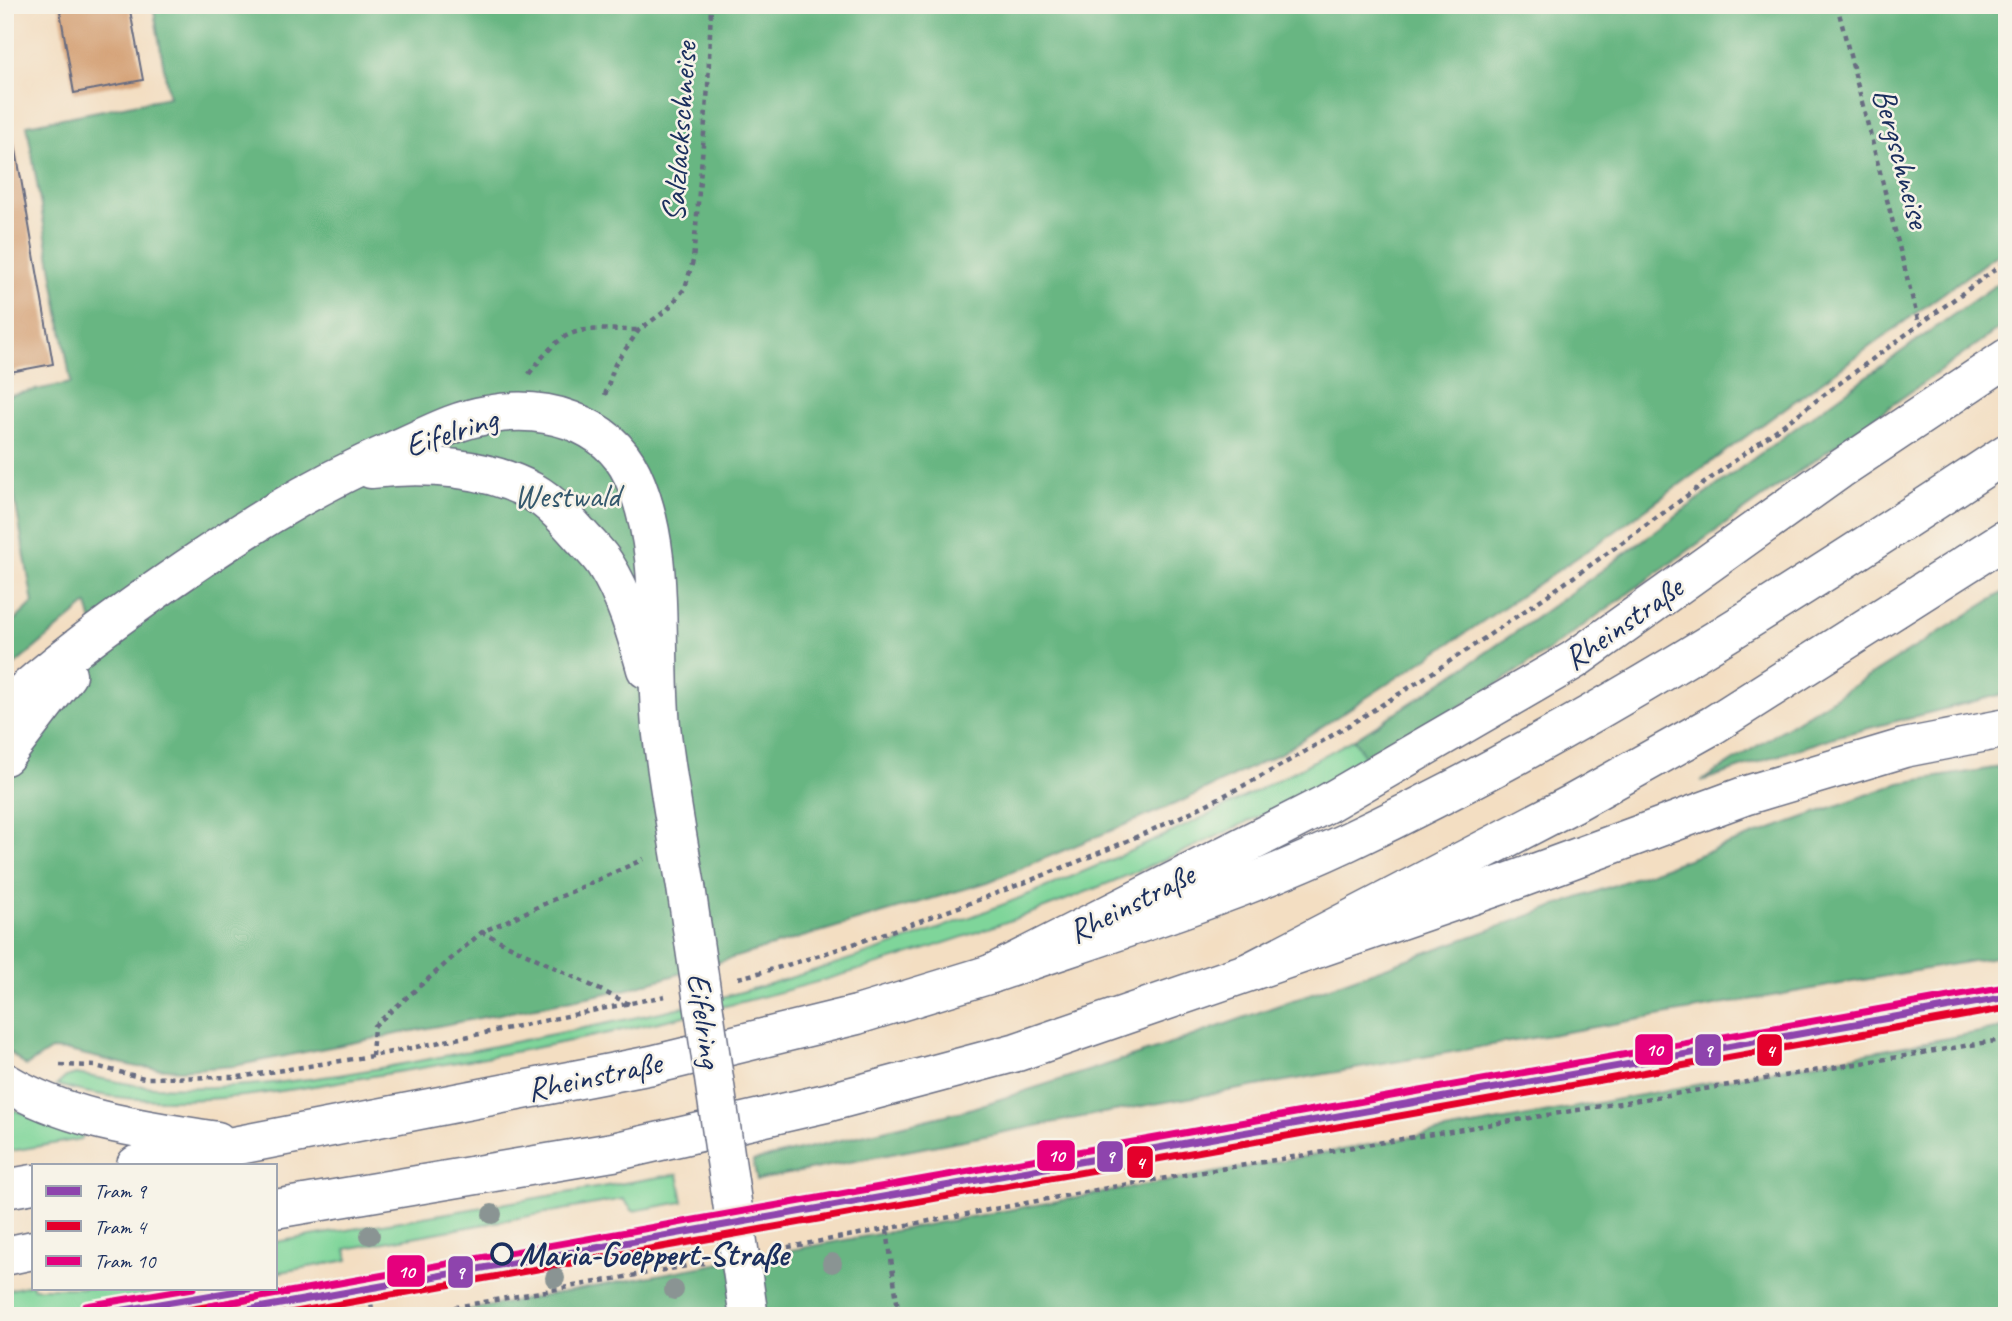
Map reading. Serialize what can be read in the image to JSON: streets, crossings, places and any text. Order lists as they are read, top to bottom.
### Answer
{
  "streets": {
    "main road": ["Eifelring", "Rheinstraße"],
    "path": ["Salzlackschneise", "Bergschneise"]
  },
  "crossings": [
    ["Salzlackschneise", "Eifelring"]
  ],
  "parks": ["Westwald"],
  "places": ["Maria-Goeppert-Straße"],
  "lines": ["tram line 10", "tram line 9", "tram line 4"],
  "legend": ["Tram 9", "Tram 4", "Tram 10"]
}
